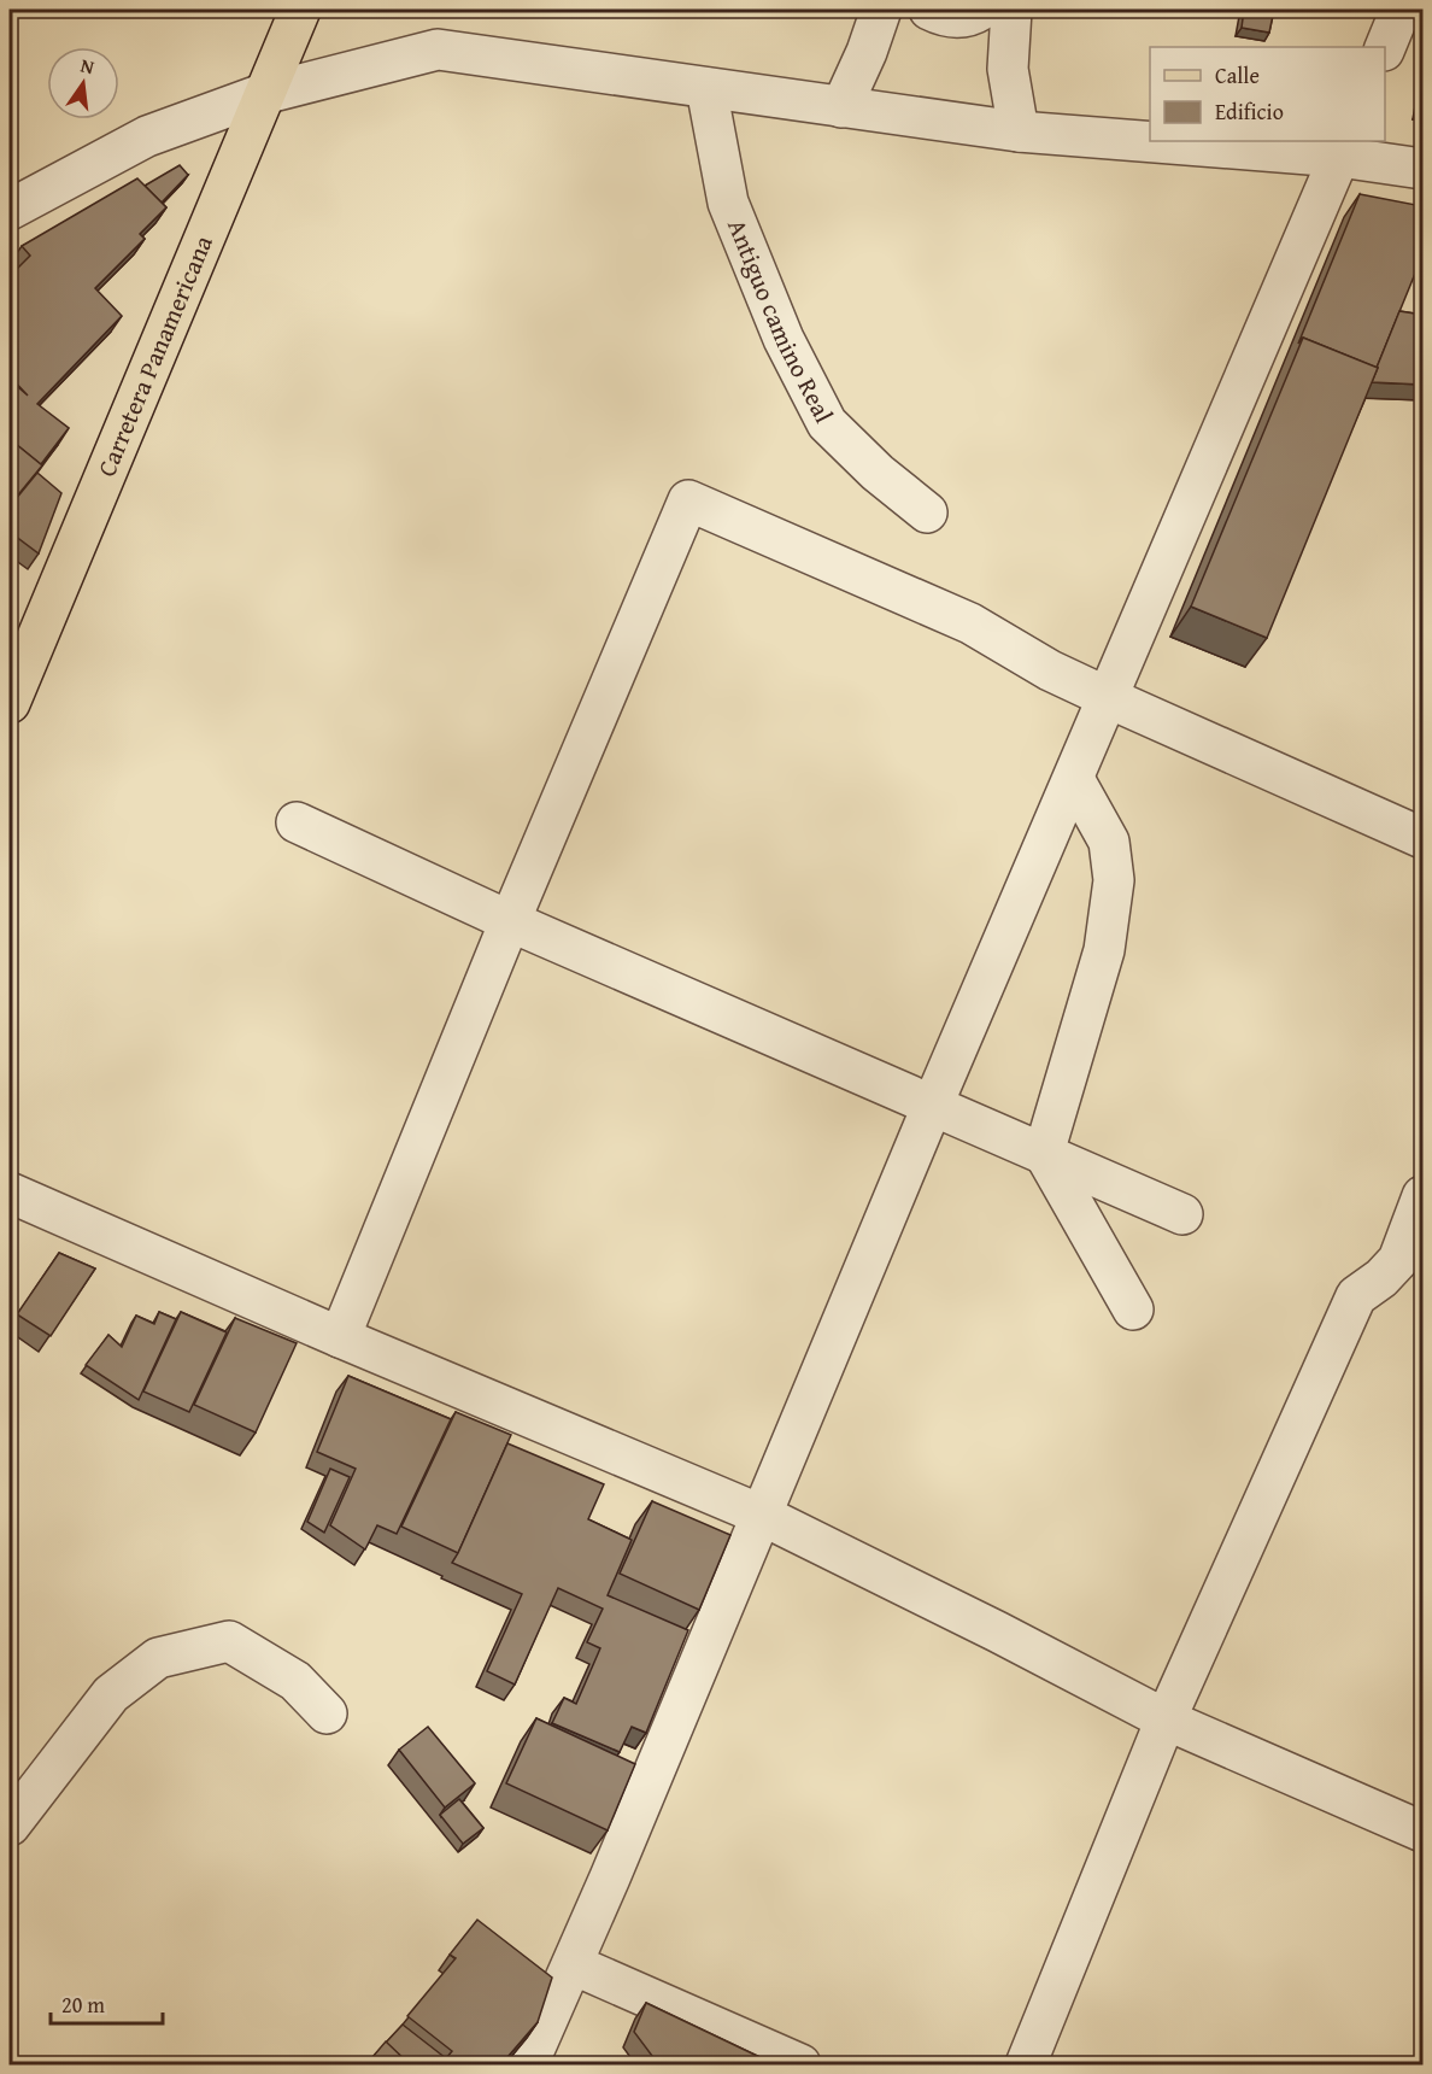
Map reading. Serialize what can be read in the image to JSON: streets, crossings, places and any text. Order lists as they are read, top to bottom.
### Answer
{
  "streets": {
    "main road": ["Carretera Panamericana"],
    "street": ["Antiguo camino Real"]
  },
  "legend": ["Calle", "Edificio"],
  "scale_bar": "20 m",
  "north": "top"
}
